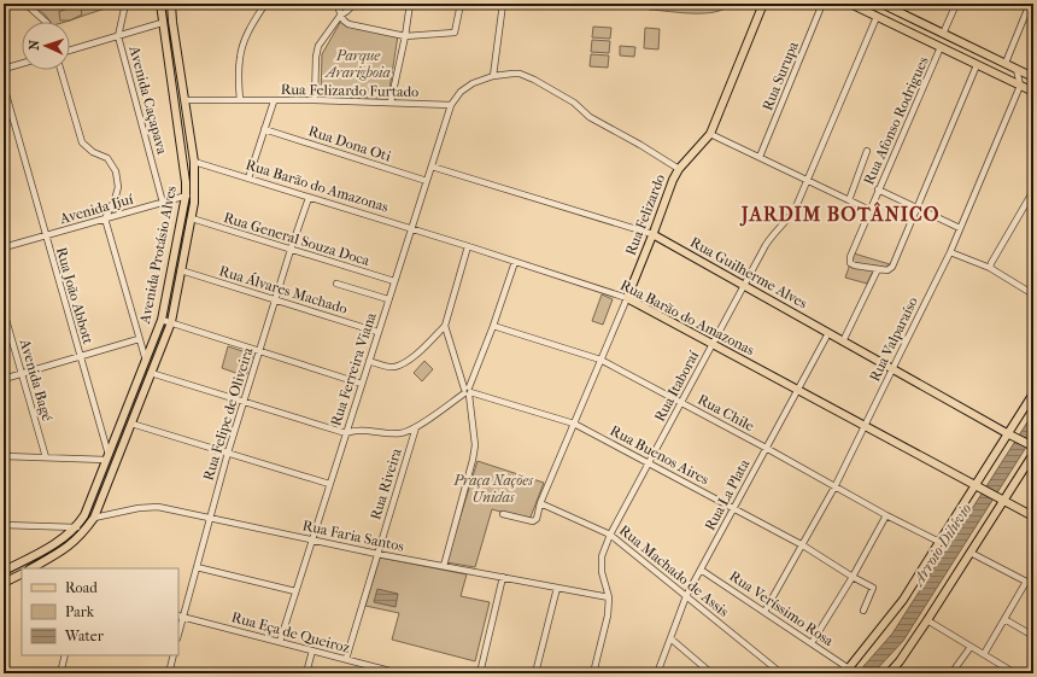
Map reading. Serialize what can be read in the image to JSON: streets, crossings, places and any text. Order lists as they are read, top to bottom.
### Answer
{
  "streets": {
    "main road": [
      "Rua Barão do Amazonas",
      "Rua Felizardo",
      "Avenida Protásio Alves",
      "Rua Guilherme Alves"
    ],
    "street": [
      "Rua Surupa",
      "Rua Felizardo Furtado",
      "Avenida Caçapava",
      "Rua Afonso Rodrigues",
      "Rua Dona Oti",
      "Avenida Ijuí",
      "Rua General Souza Doca",
      "Rua Álvares Machado",
      "Rua João Abbott",
      "Rua Valparaíso",
      "Rua Ferreira Viana",
      "Avenida Bagé",
      "Rua Itaboraí",
      "Rua Chile",
      "Rua Felipe de Oliveira",
      "Rua Buenos Aires",
      "Rua Riveira",
      "Rua La Plata",
      "Rua Faria Santos",
      "Rua Machado de Assis",
      "Rua Veríssimo Rosa",
      "Rua Eça de Queiroz"
    ]
  },
  "crossings": [
    ["Rua Felizardo Furtado", "Avenida Protásio Alves"],
    ["Rua Felizardo Furtado", "Rua Ferreira Viana"],
    ["Avenida Caçapava", "Avenida Ijuí"],
    ["Rua Dona Oti", "Rua Ferreira Viana"],
    ["Rua Barão do Amazonas", "Rua Felizardo"],
    ["Rua Barão do Amazonas", "Avenida Protásio Alves"],
    ["Rua Barão do Amazonas", "Rua Valparaíso"],
    ["Rua Barão do Amazonas", "Rua Ferreira Viana"],
    ["Rua Barão do Amazonas", "Rua Itaboraí"],
    ["Rua Barão do Amazonas", "Rua Felipe de Oliveira"],
    ["Rua Barão do Amazonas", "Rua La Plata"],
    ["Avenida Ijuí", "Avenida Protásio Alves"],
    ["Avenida Ijuí", "Rua João Abbott"],
    ["Rua Felizardo", "Rua Guilherme Alves"],
    ["Rua Felizardo", "Rua Chile"],
    ["Rua Felizardo", "Rua Buenos Aires"],
    ["Rua Felizardo", "Rua Machado de Assis"],
    ["Rua General Souza Doca", "Avenida Protásio Alves"],
    ["Rua General Souza Doca", "Rua Ferreira Viana"],
    ["Rua General Souza Doca", "Rua Felipe de Oliveira"],
    ["Avenida Protásio Alves", "Rua Álvares Machado"],
    ["Avenida Protásio Alves", "Rua João Abbott"],
    ["Avenida Protásio Alves", "Rua Faria Santos"],
    ["Rua Guilherme Alves", "Rua Valparaíso"],
    ["Rua Guilherme Alves", "Rua Ferreira Viana"],
    ["Rua Guilherme Alves", "Rua Itaboraí"],
    ["Rua Guilherme Alves", "Rua La Plata"],
    ["Rua Álvares Machado", "Rua Ferreira Viana"],
    ["Rua Álvares Machado", "Rua Felipe de Oliveira"],
    ["Rua Valparaíso", "Rua Chile"],
    ["Rua Valparaíso", "Rua Buenos Aires"],
    ["Rua Valparaíso", "Rua Veríssimo Rosa"],
    ["Rua Ferreira Viana", "Rua Faria Santos"],
    ["Rua Ferreira Viana", "Rua Eça de Queiroz"],
    ["Rua Itaboraí", "Rua Chile"],
    ["Rua Itaboraí", "Rua Buenos Aires"],
    ["Rua Itaboraí", "Rua Faria Santos"],
    ["Rua Itaboraí", "Rua Machado de Assis"],
    ["Rua Chile", "Rua La Plata"],
    ["Rua Felipe de Oliveira", "Rua Faria Santos"],
    ["Rua Felipe de Oliveira", "Rua Eça de Queiroz"],
    ["Rua Buenos Aires", "Rua La Plata"],
    ["Rua Riveira", "Rua Faria Santos"],
    ["Rua Riveira", "Rua Eça de Queiroz"],
    ["Rua La Plata", "Rua Machado de Assis"],
    ["Rua La Plata", "Rua Veríssimo Rosa"]
  ],
  "districts": ["JARDIM BOTÂNICO"],
  "water": ["Arroio Dilúvio"],
  "parks": ["Parque Ararigboia", "Praça Nações Unidas"],
  "legend": ["Road", "Park", "Water"],
  "north": "left"
}
